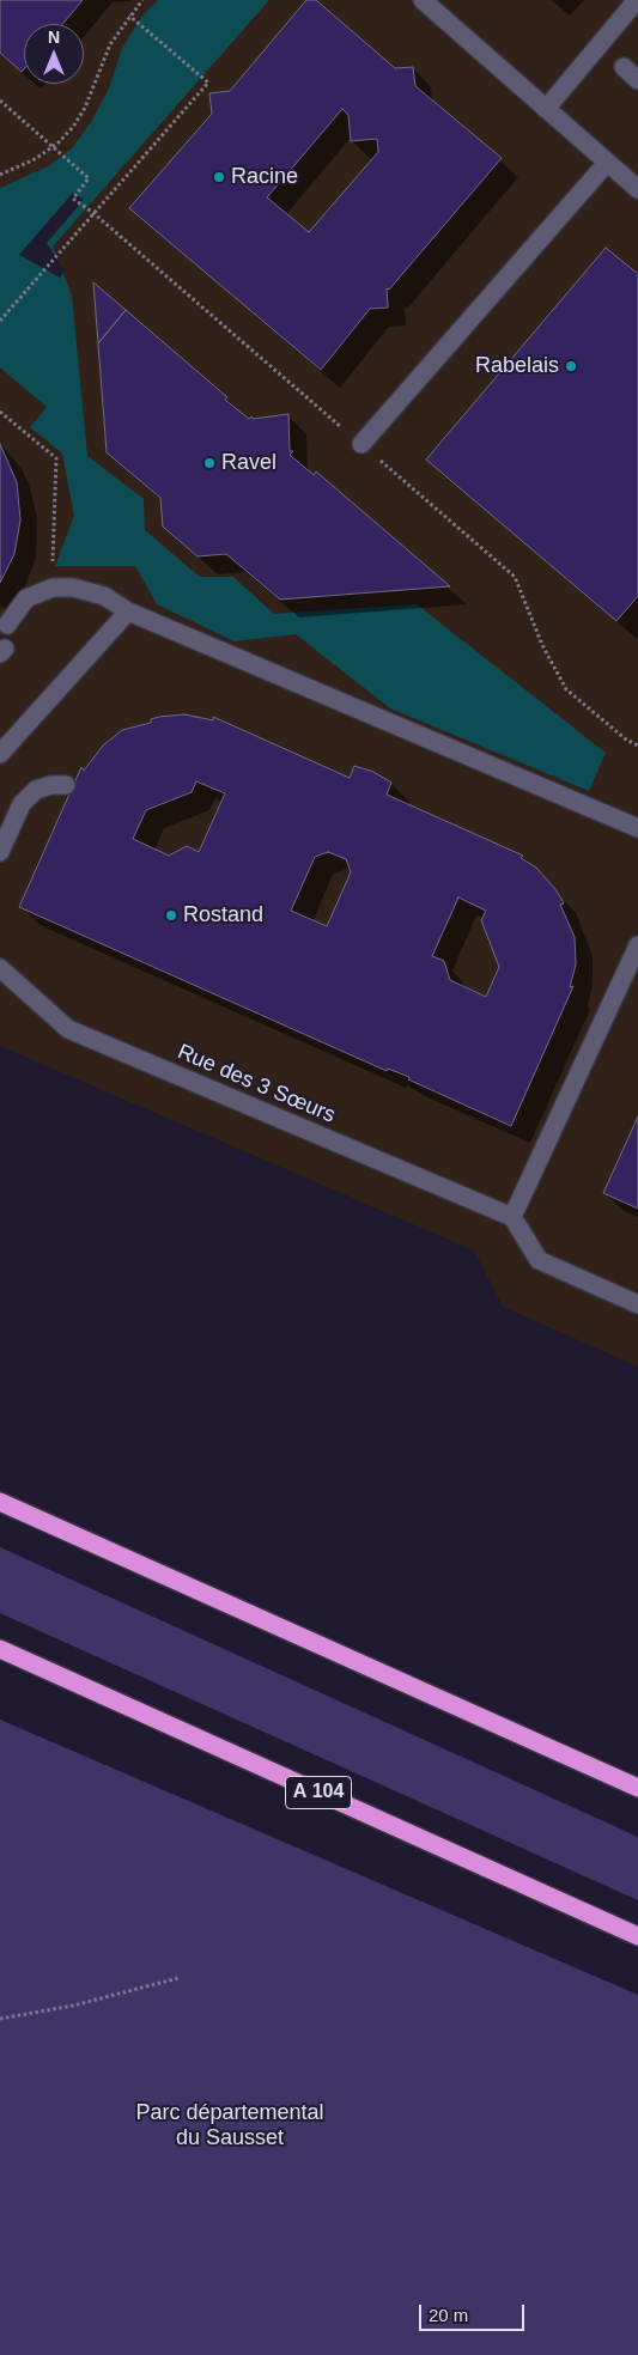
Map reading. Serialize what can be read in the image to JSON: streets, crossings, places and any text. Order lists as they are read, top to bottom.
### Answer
{
  "streets": {
    "highway": ["A 104"],
    "street": ["Rue des 3 Sœurs"]
  },
  "parks": ["Parc départemental du Sausset"],
  "places": [
    "Racine",
    "Rabelais",
    "Ravel",
    "Rostand"
  ],
  "scale_bar": "20 m",
  "north": "top"
}
